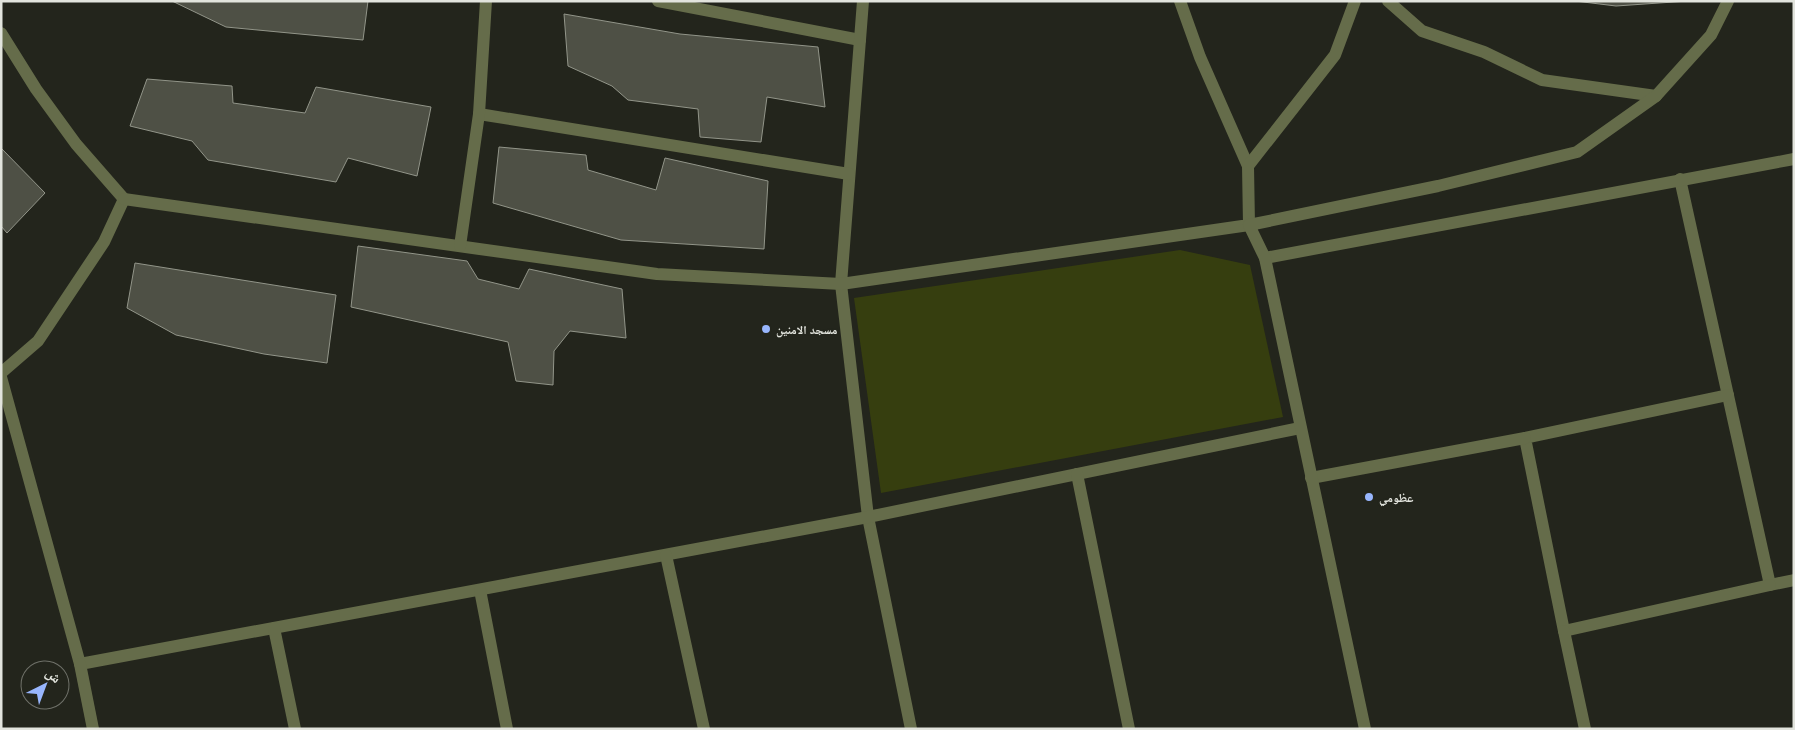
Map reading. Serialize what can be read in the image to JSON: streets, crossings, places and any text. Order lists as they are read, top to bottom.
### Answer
{
  "places": ["مسجد الامنين", "عظومي"],
  "north": "top right"
}
